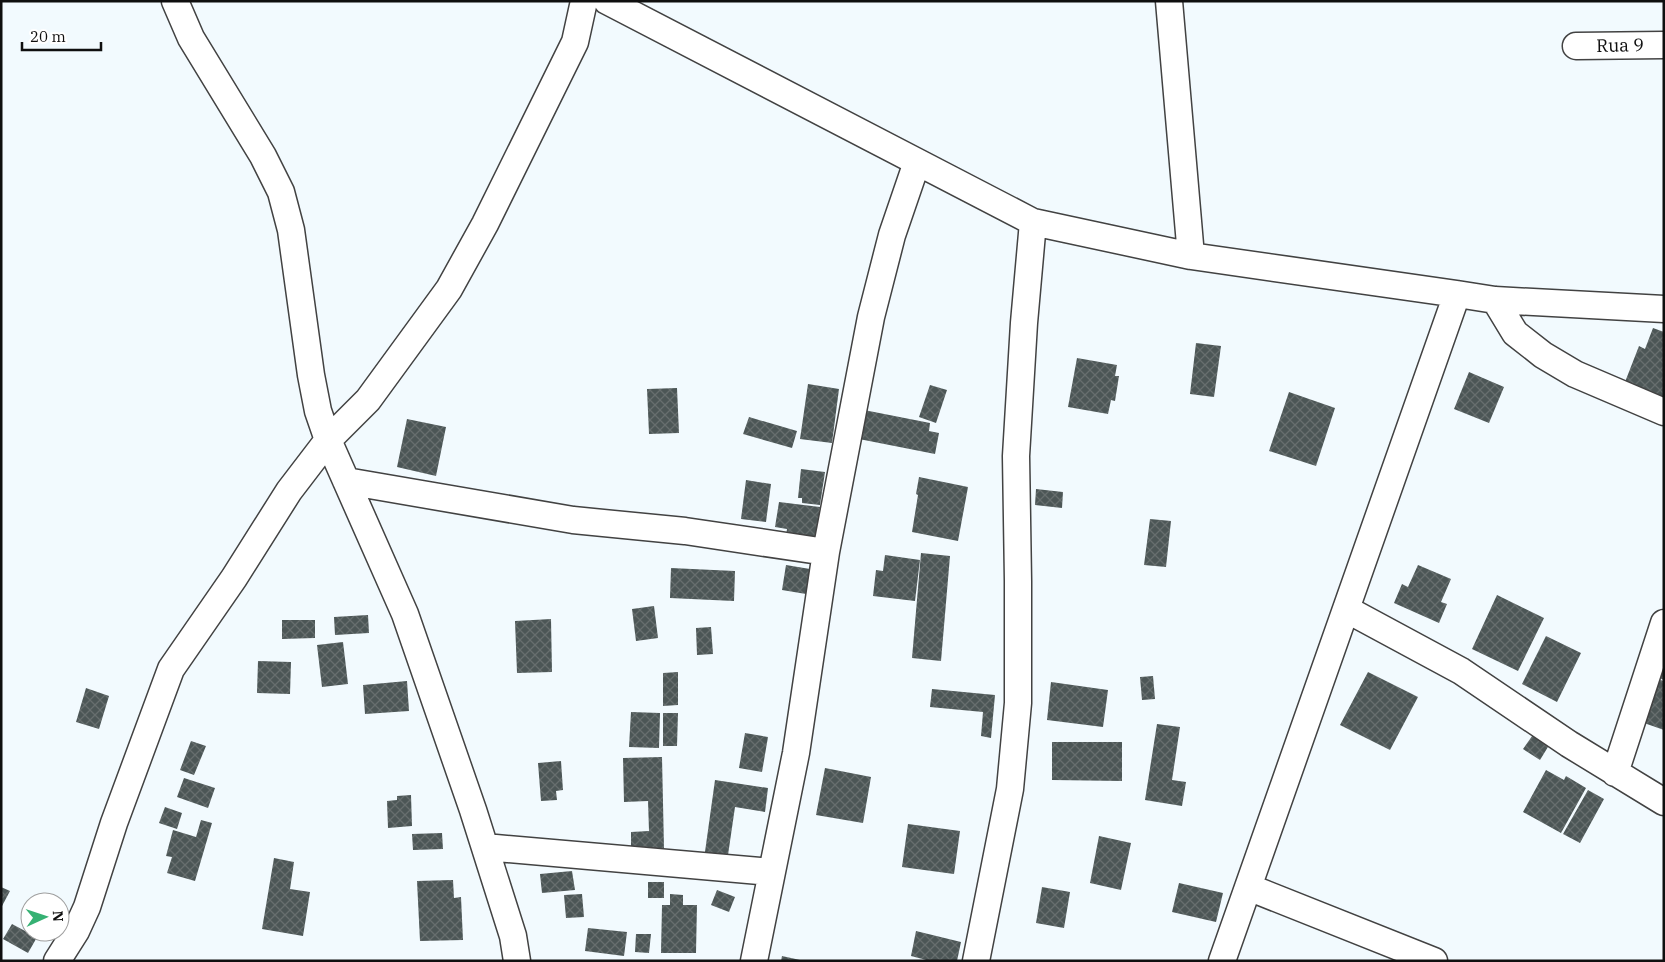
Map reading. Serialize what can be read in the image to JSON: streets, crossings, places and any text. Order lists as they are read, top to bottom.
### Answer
{
  "streets": {
    "street": ["Rua 9"]
  },
  "scale_bar": "20 m",
  "north": "right"
}
